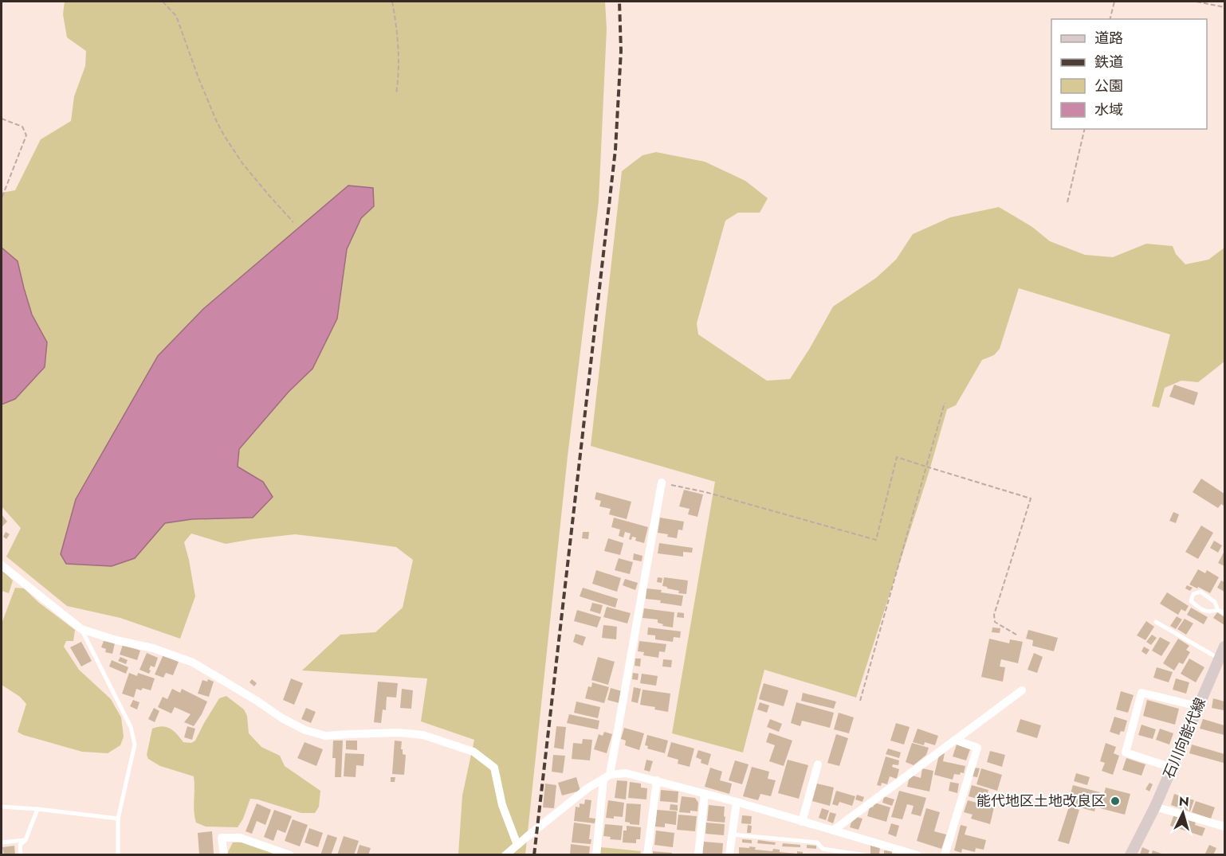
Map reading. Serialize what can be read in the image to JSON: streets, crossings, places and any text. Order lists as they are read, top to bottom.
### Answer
{
  "streets": {
    "main road": ["石川向能代線"]
  },
  "places": ["能代地区土地改良区"],
  "legend": [
    "道路",
    "鉄道",
    "公園",
    "水域"
  ],
  "north": "top"
}
